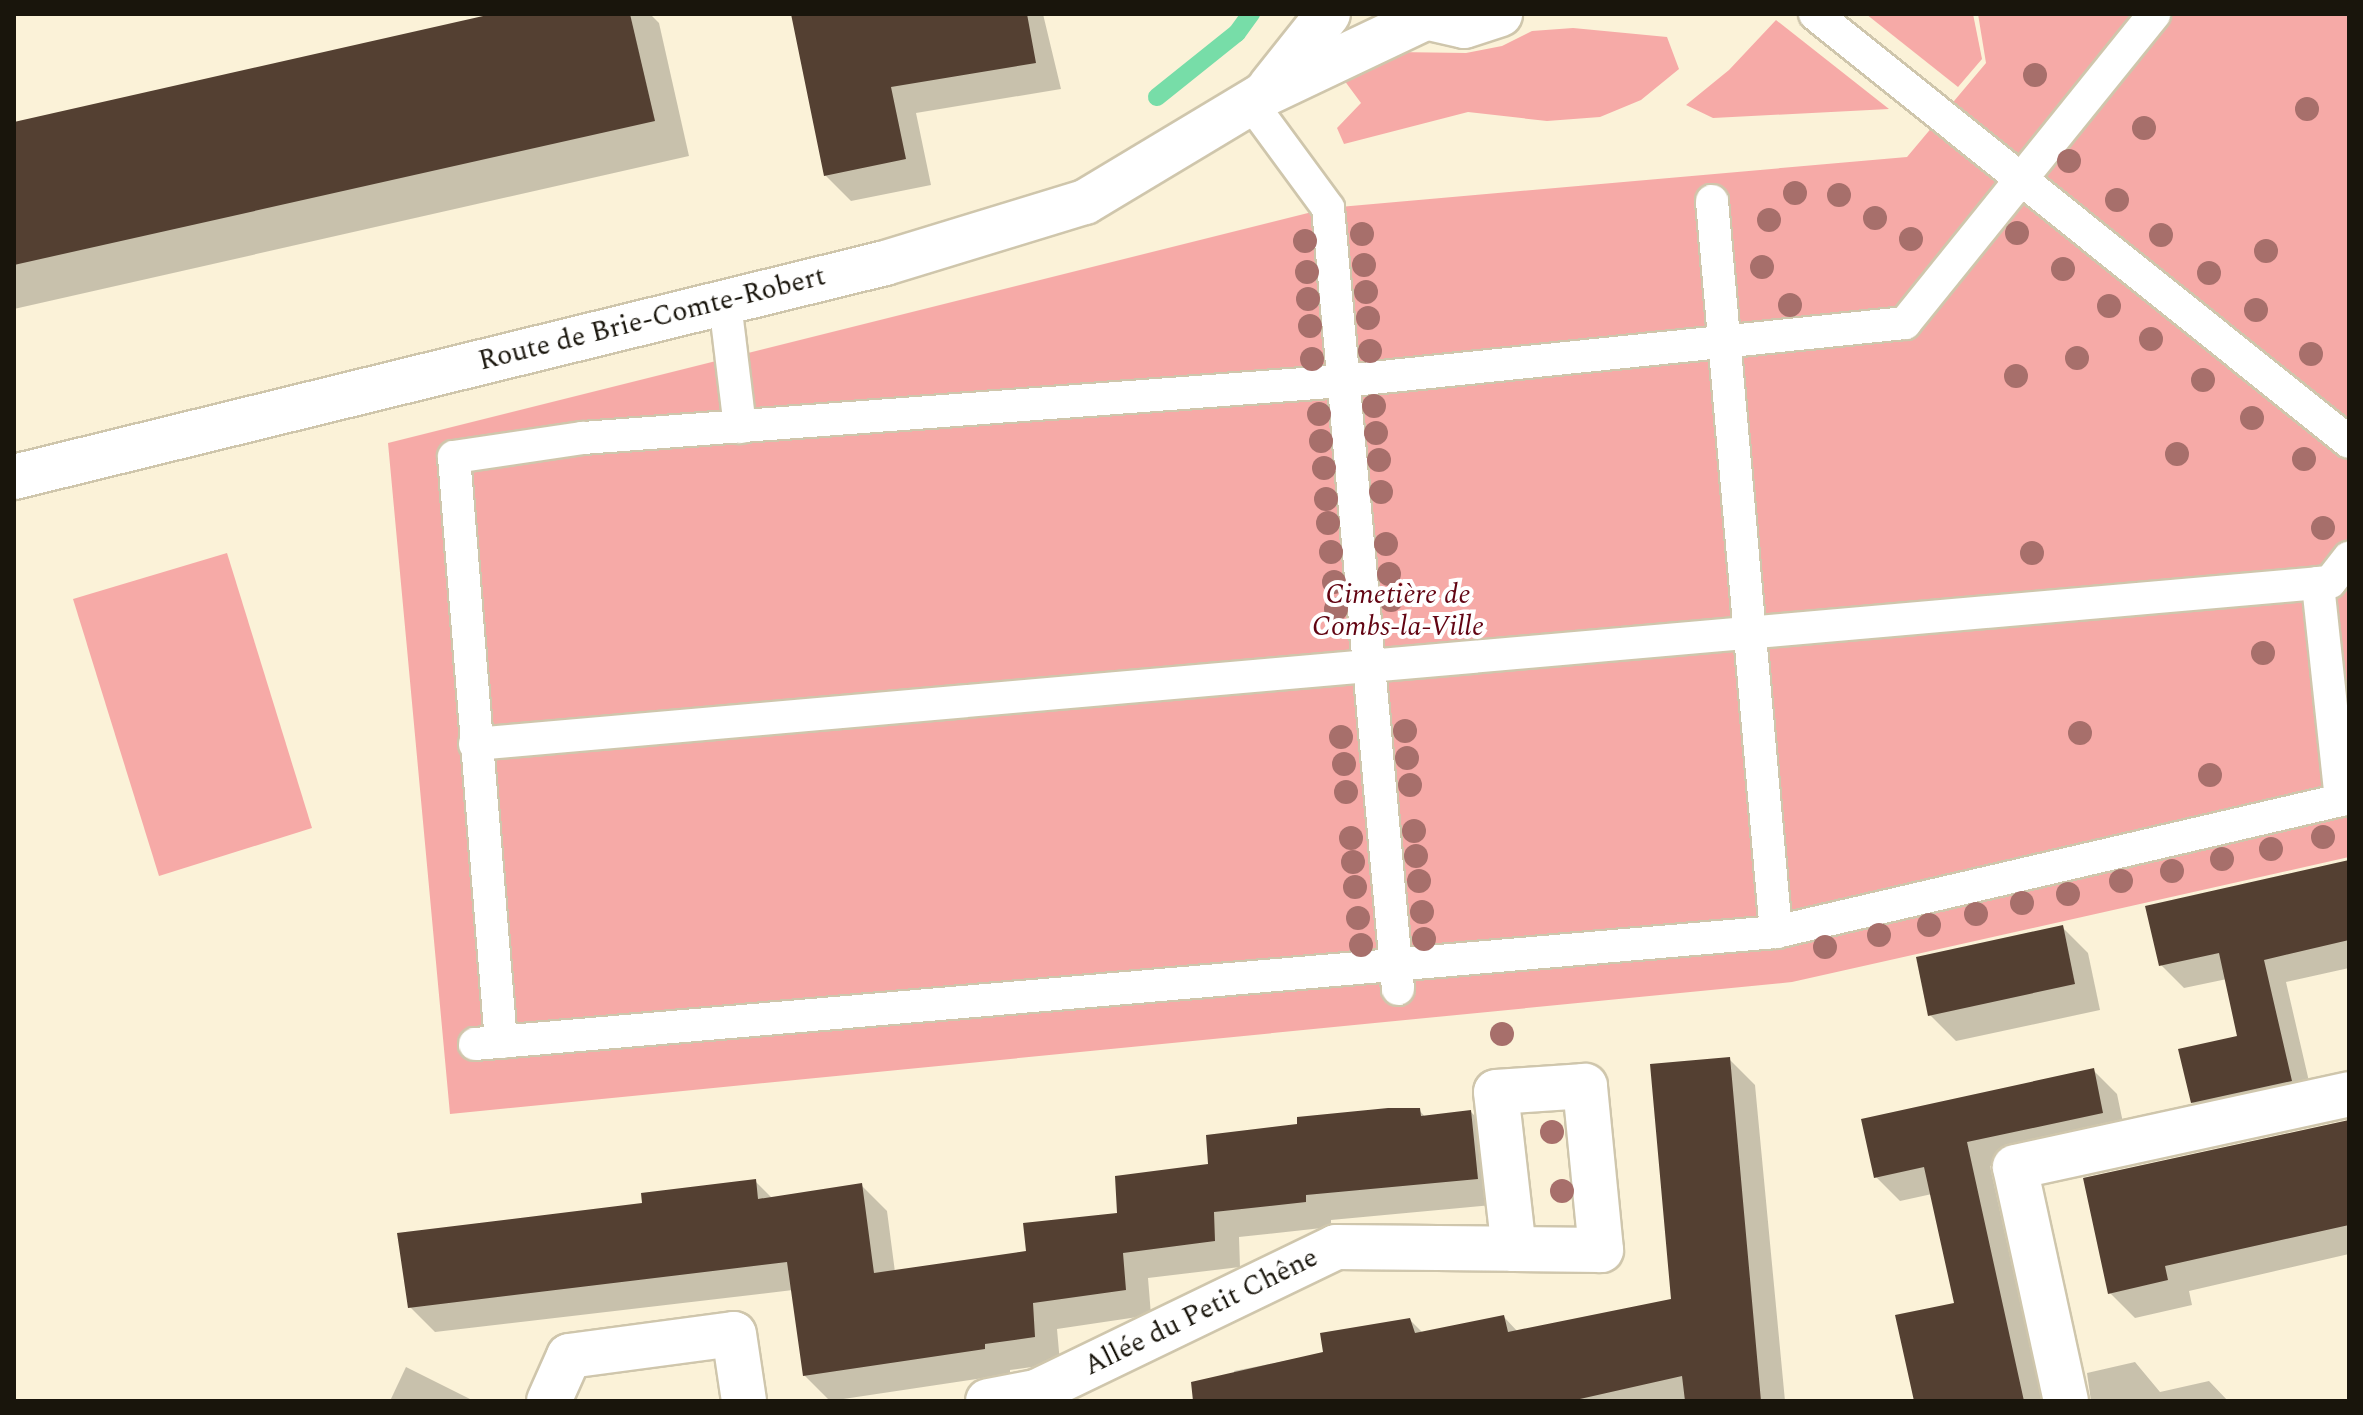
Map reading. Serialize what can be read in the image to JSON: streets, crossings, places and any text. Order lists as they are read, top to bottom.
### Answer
{
  "streets": {
    "main road": ["Route de Brie-Comte-Robert", "Allée du Petit Chêne"]
  },
  "parks": ["Cimetière de Combs-la-Ville"]
}
